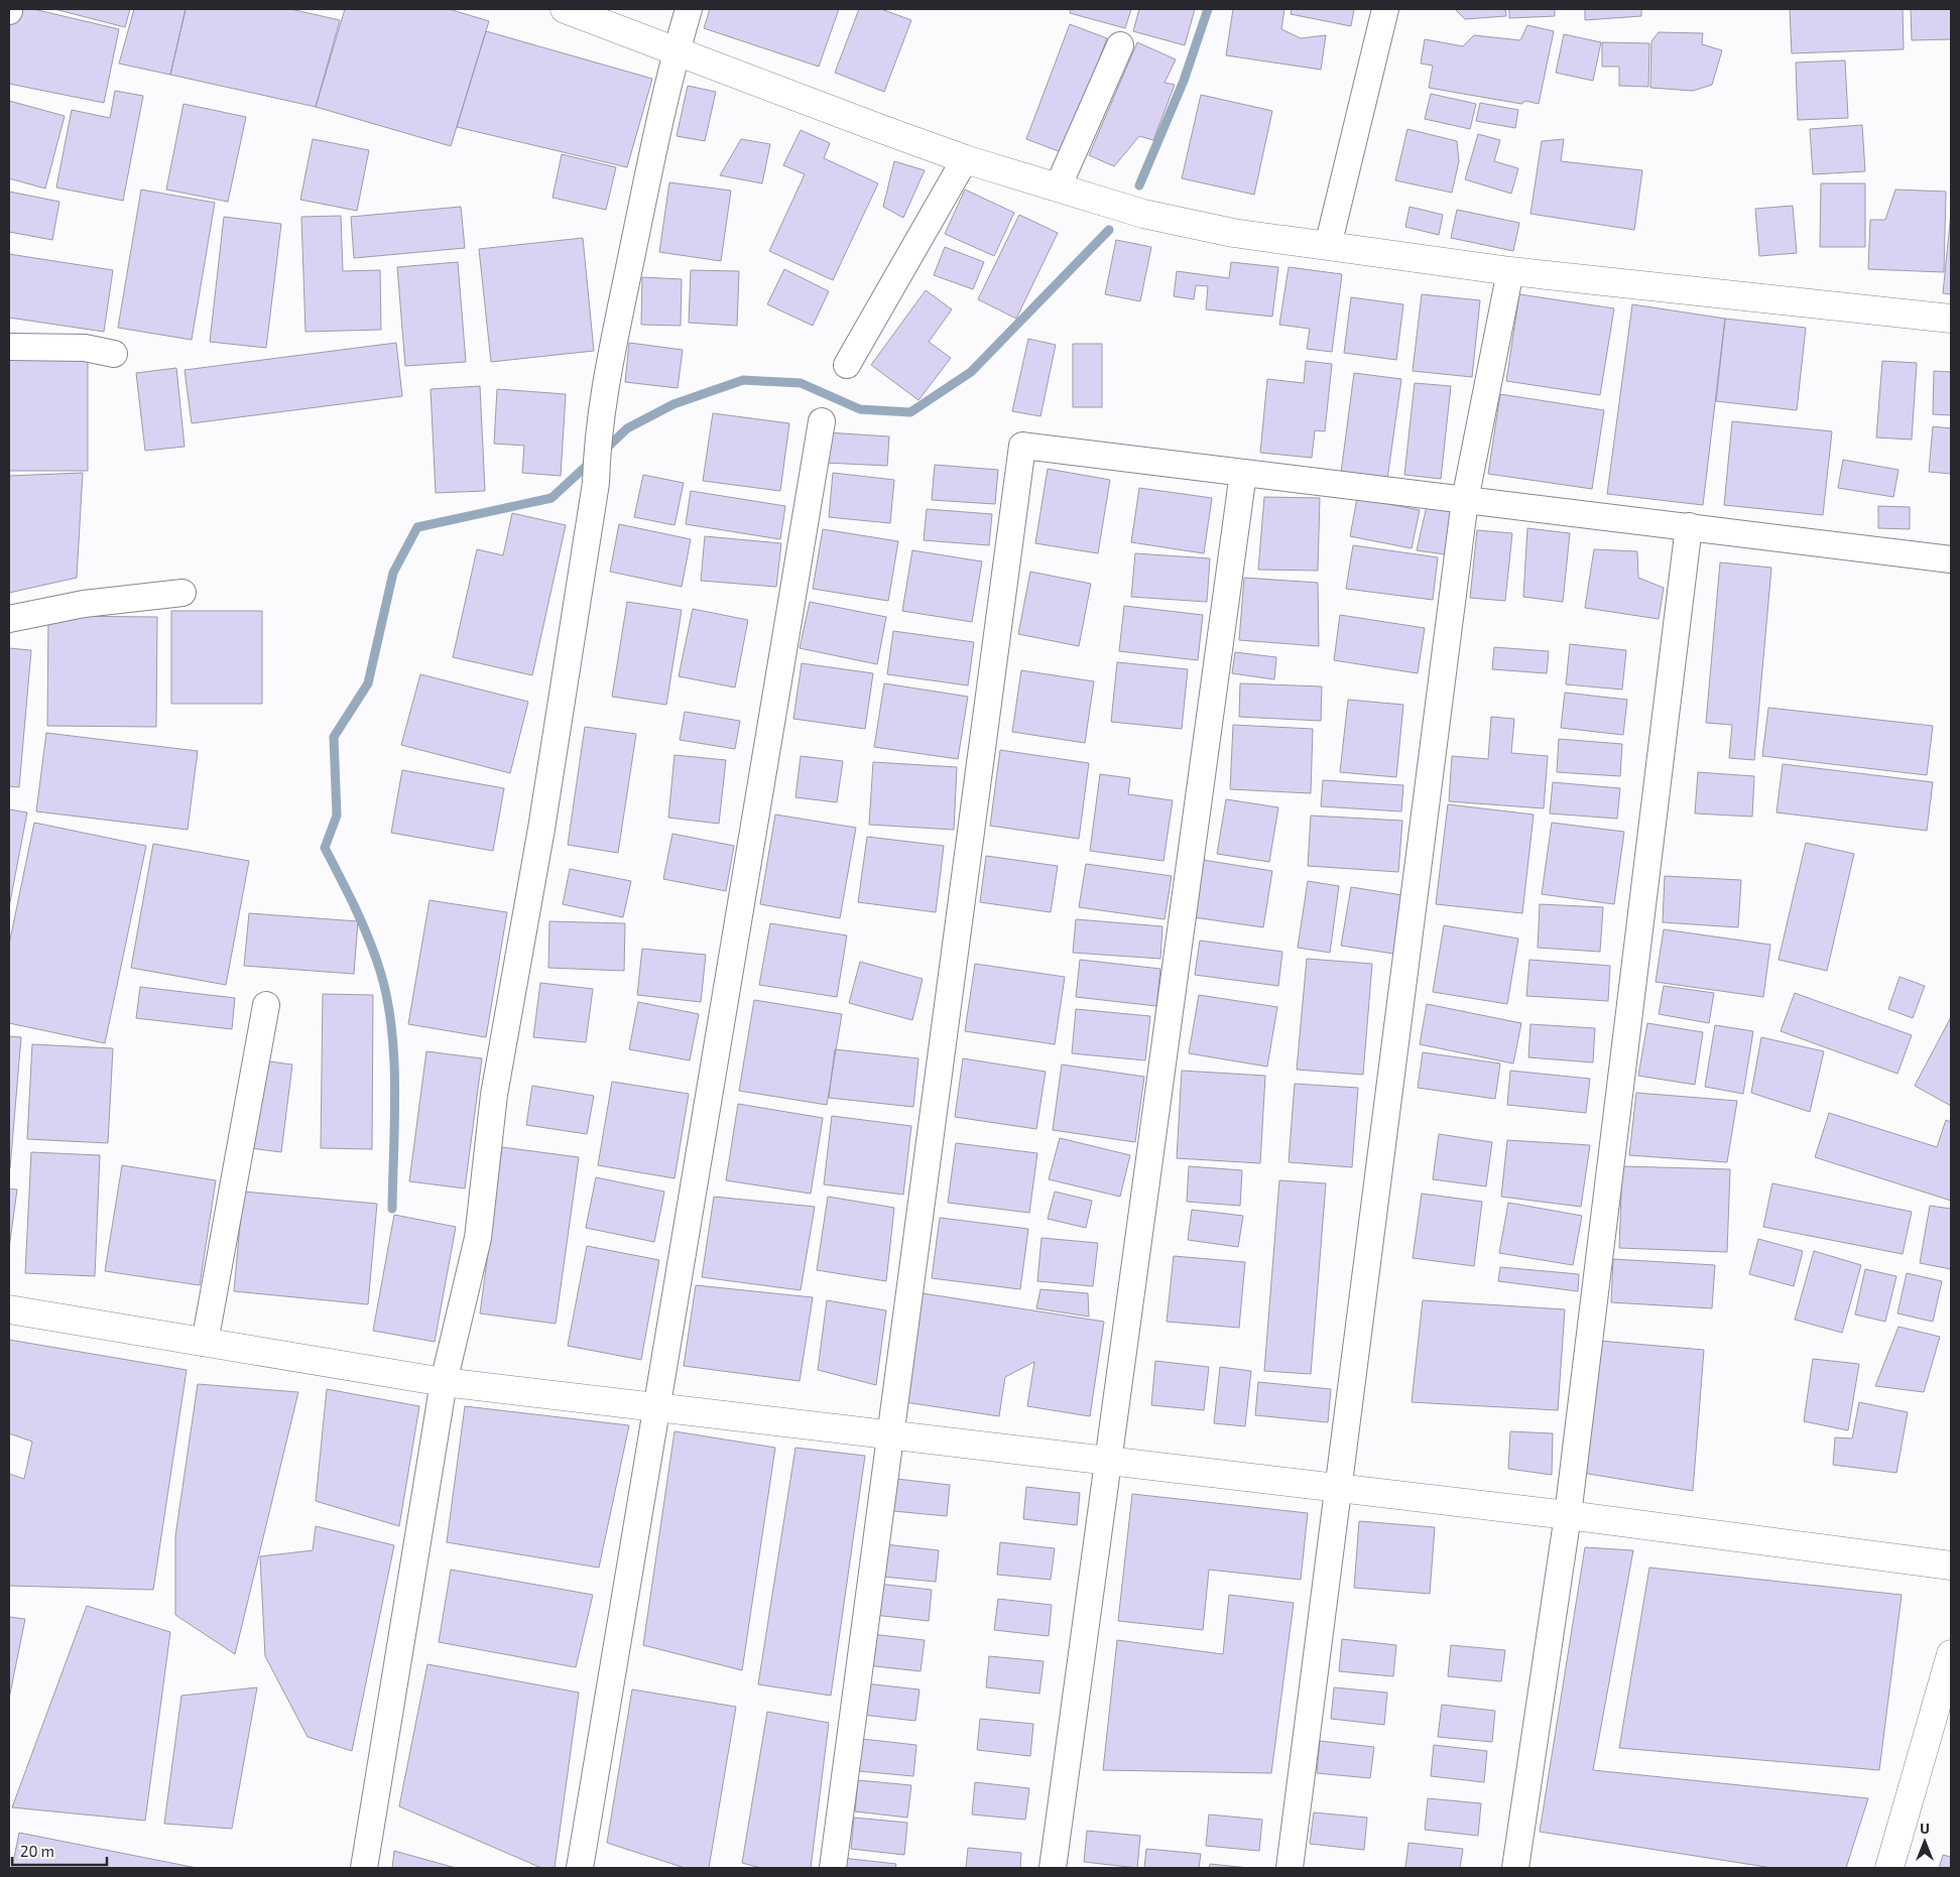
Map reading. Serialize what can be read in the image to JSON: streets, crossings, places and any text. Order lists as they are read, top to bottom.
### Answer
{
  "scale_bar": "20 m",
  "north": "top"
}
